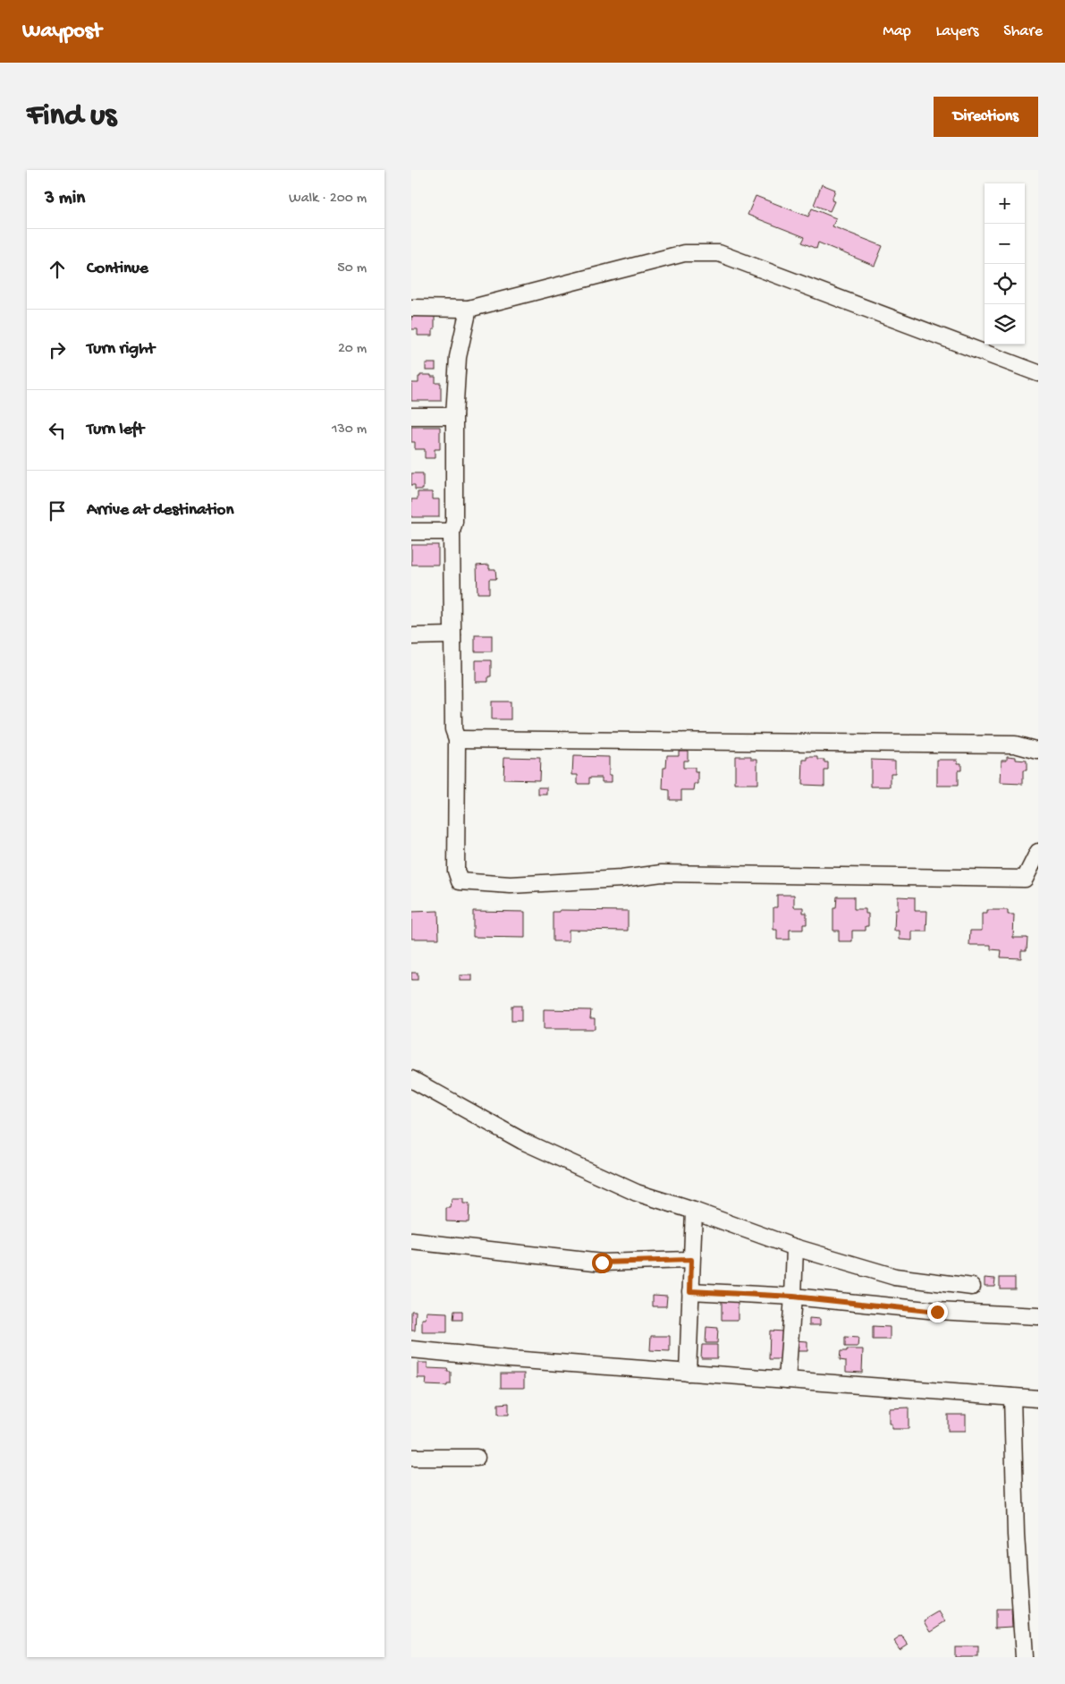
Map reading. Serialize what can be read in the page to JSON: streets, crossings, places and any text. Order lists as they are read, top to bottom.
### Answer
{
  "page": {
    "header": "Waypost",
    "nav": ["Map", "Layers", "Share"],
    "buttons": "Directions",
    "title": "Find us",
    "heading": ["3 min", "Walk · 200 m"],
    "map_buttons": ["+", "−"],
    "list": [
      ["Continue", "50 m"],
      ["Turn right", "20 m"],
      ["Turn left", "130 m"],
      "Arrive at destination"
    ]
  }
}
